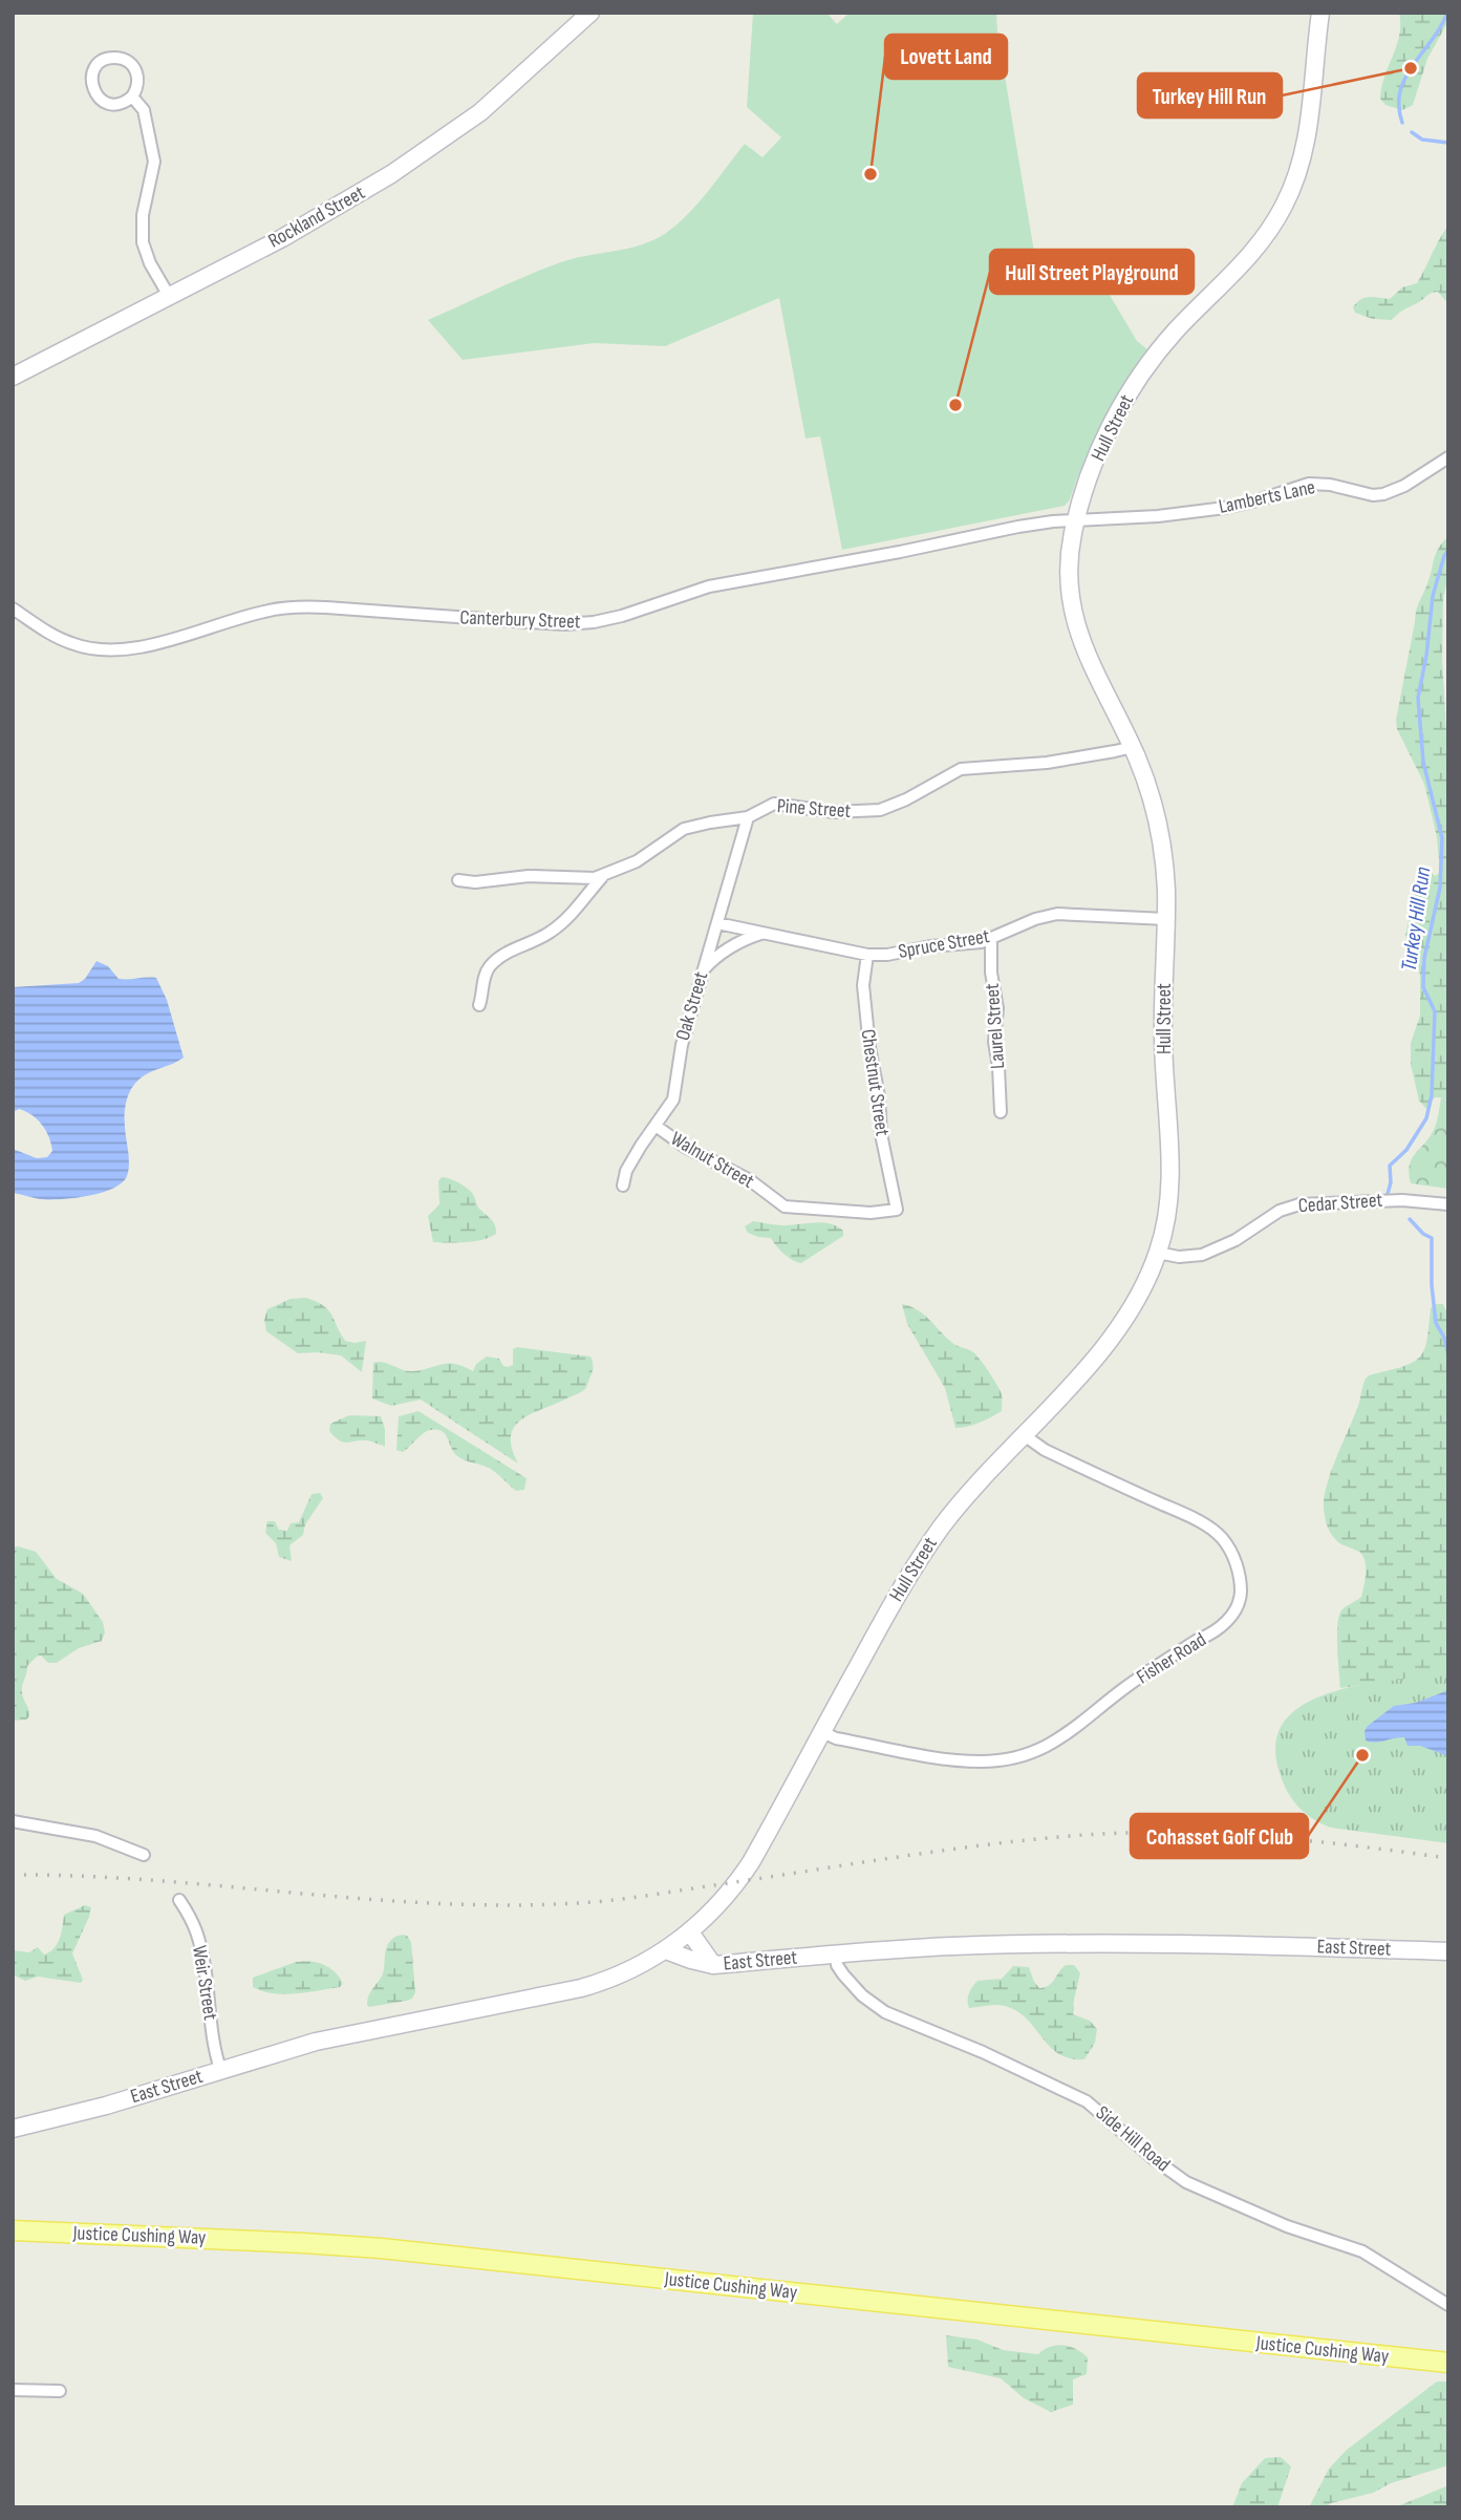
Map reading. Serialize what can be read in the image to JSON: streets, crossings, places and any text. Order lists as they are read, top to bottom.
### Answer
{
  "streets": {
    "main road": [
      "Rockland Street",
      "Hull Street",
      "East Street",
      "Justice Cushing Way"
    ],
    "street": [
      "Lamberts Lane",
      "Canterbury Street",
      "Pine Street",
      "Spruce Street",
      "Oak Street",
      "Laurel Street",
      "Chestnut Street",
      "Walnut Street",
      "Cedar Street",
      "Fisher Road",
      "Weir Street",
      "Side Hill Road"
    ]
  },
  "crossings": [
    ["Hull Street", "Lamberts Lane"],
    ["Hull Street", "Canterbury Street"],
    ["Hull Street", "Pine Street"],
    ["Hull Street", "Spruce Street"],
    ["Hull Street", "Cedar Street"],
    ["Hull Street", "Fisher Road"],
    ["Hull Street", "East Street"],
    ["Lamberts Lane", "Canterbury Street"],
    ["Pine Street", "Oak Street"],
    ["Spruce Street", "Oak Street"],
    ["Spruce Street", "Laurel Street"],
    ["Spruce Street", "Chestnut Street"],
    ["Oak Street", "Walnut Street"],
    ["Chestnut Street", "Walnut Street"],
    ["East Street", "Weir Street"],
    ["East Street", "Side Hill Road"]
  ],
  "water": ["Turkey Hill Run"],
  "places": [
    "Turkey Hill Run",
    "Lovett Land",
    "Hull Street Playground",
    "Cohasset Golf Club"
  ]
}
